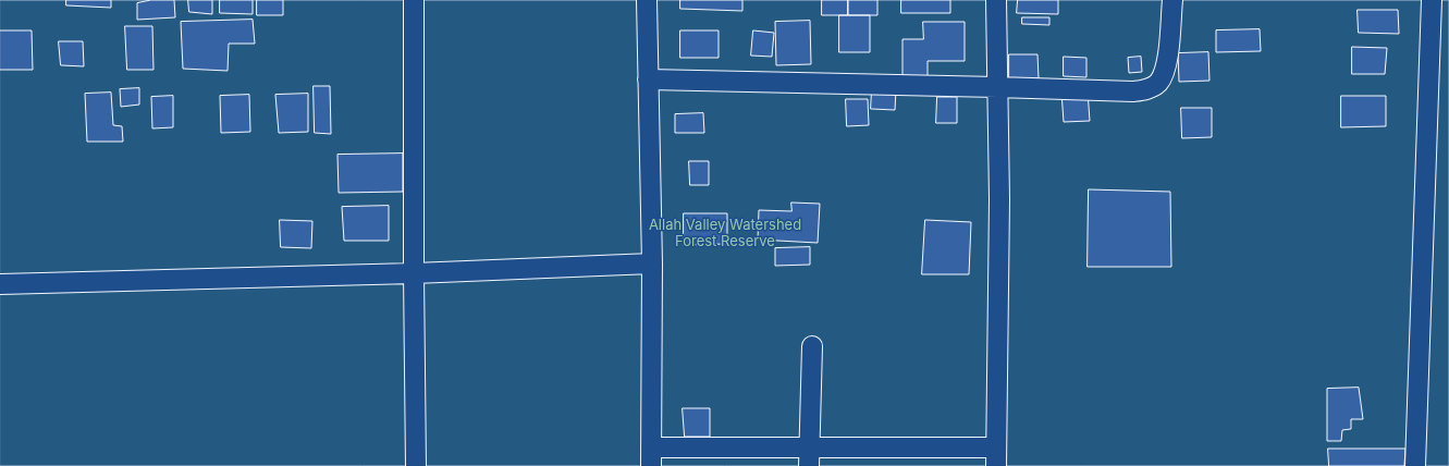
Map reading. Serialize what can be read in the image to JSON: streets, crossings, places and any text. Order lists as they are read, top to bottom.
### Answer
{
  "parks": ["Allah Valley Watershed Forest Reserve"]
}
